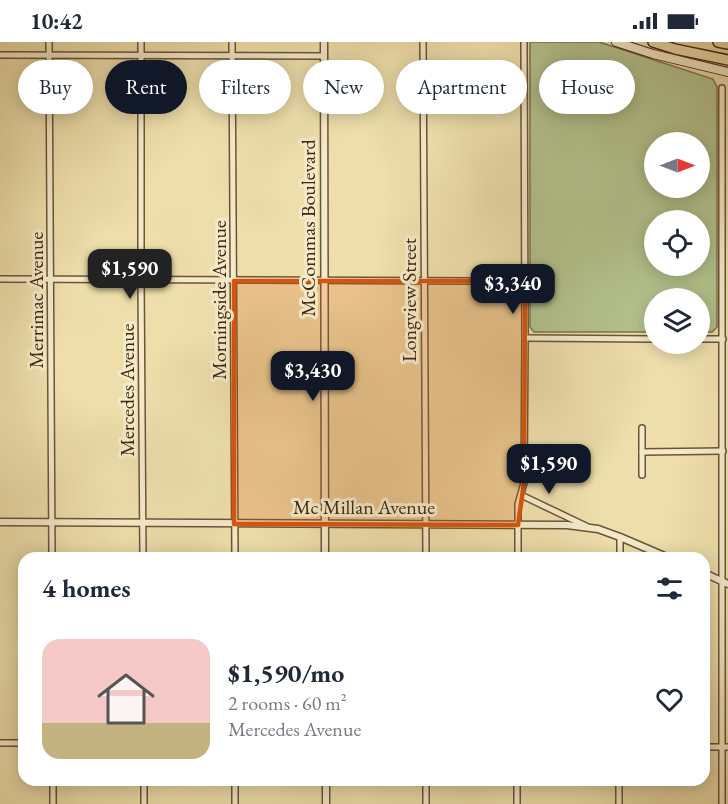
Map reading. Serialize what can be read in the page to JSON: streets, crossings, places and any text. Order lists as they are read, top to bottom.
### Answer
{
  "streets": {
    "street": [
      "McCommas Boulevard",
      "Merrimac Avenue",
      "Morningside Avenue",
      "Longview Street",
      "Mercedes Avenue",
      "Mc Millan Avenue"
    ]
  },
  "crossings": [
    ["McCommas Boulevard", "Mc Millan Avenue"],
    ["Merrimac Avenue", "Mc Millan Avenue"],
    ["Morningside Avenue", "Mc Millan Avenue"],
    ["Longview Street", "Mc Millan Avenue"],
    ["Mercedes Avenue", "Mc Millan Avenue"]
  ],
  "north": "right",
  "page": {
    "status": "10:42",
    "chip": [
      "Buy",
      "Rent",
      "Filters",
      "New",
      "Apartment",
      "House"
    ],
    "price": [
      "$1,590",
      "$3,340",
      "$3,430",
      "$1,590"
    ],
    "heading": "4 homes",
    "list": [
      {
        "name": "$1,590/mo",
        "note": "2 rooms · 60 m² · Mercedes Avenue"
      }
    ]
  }
}
